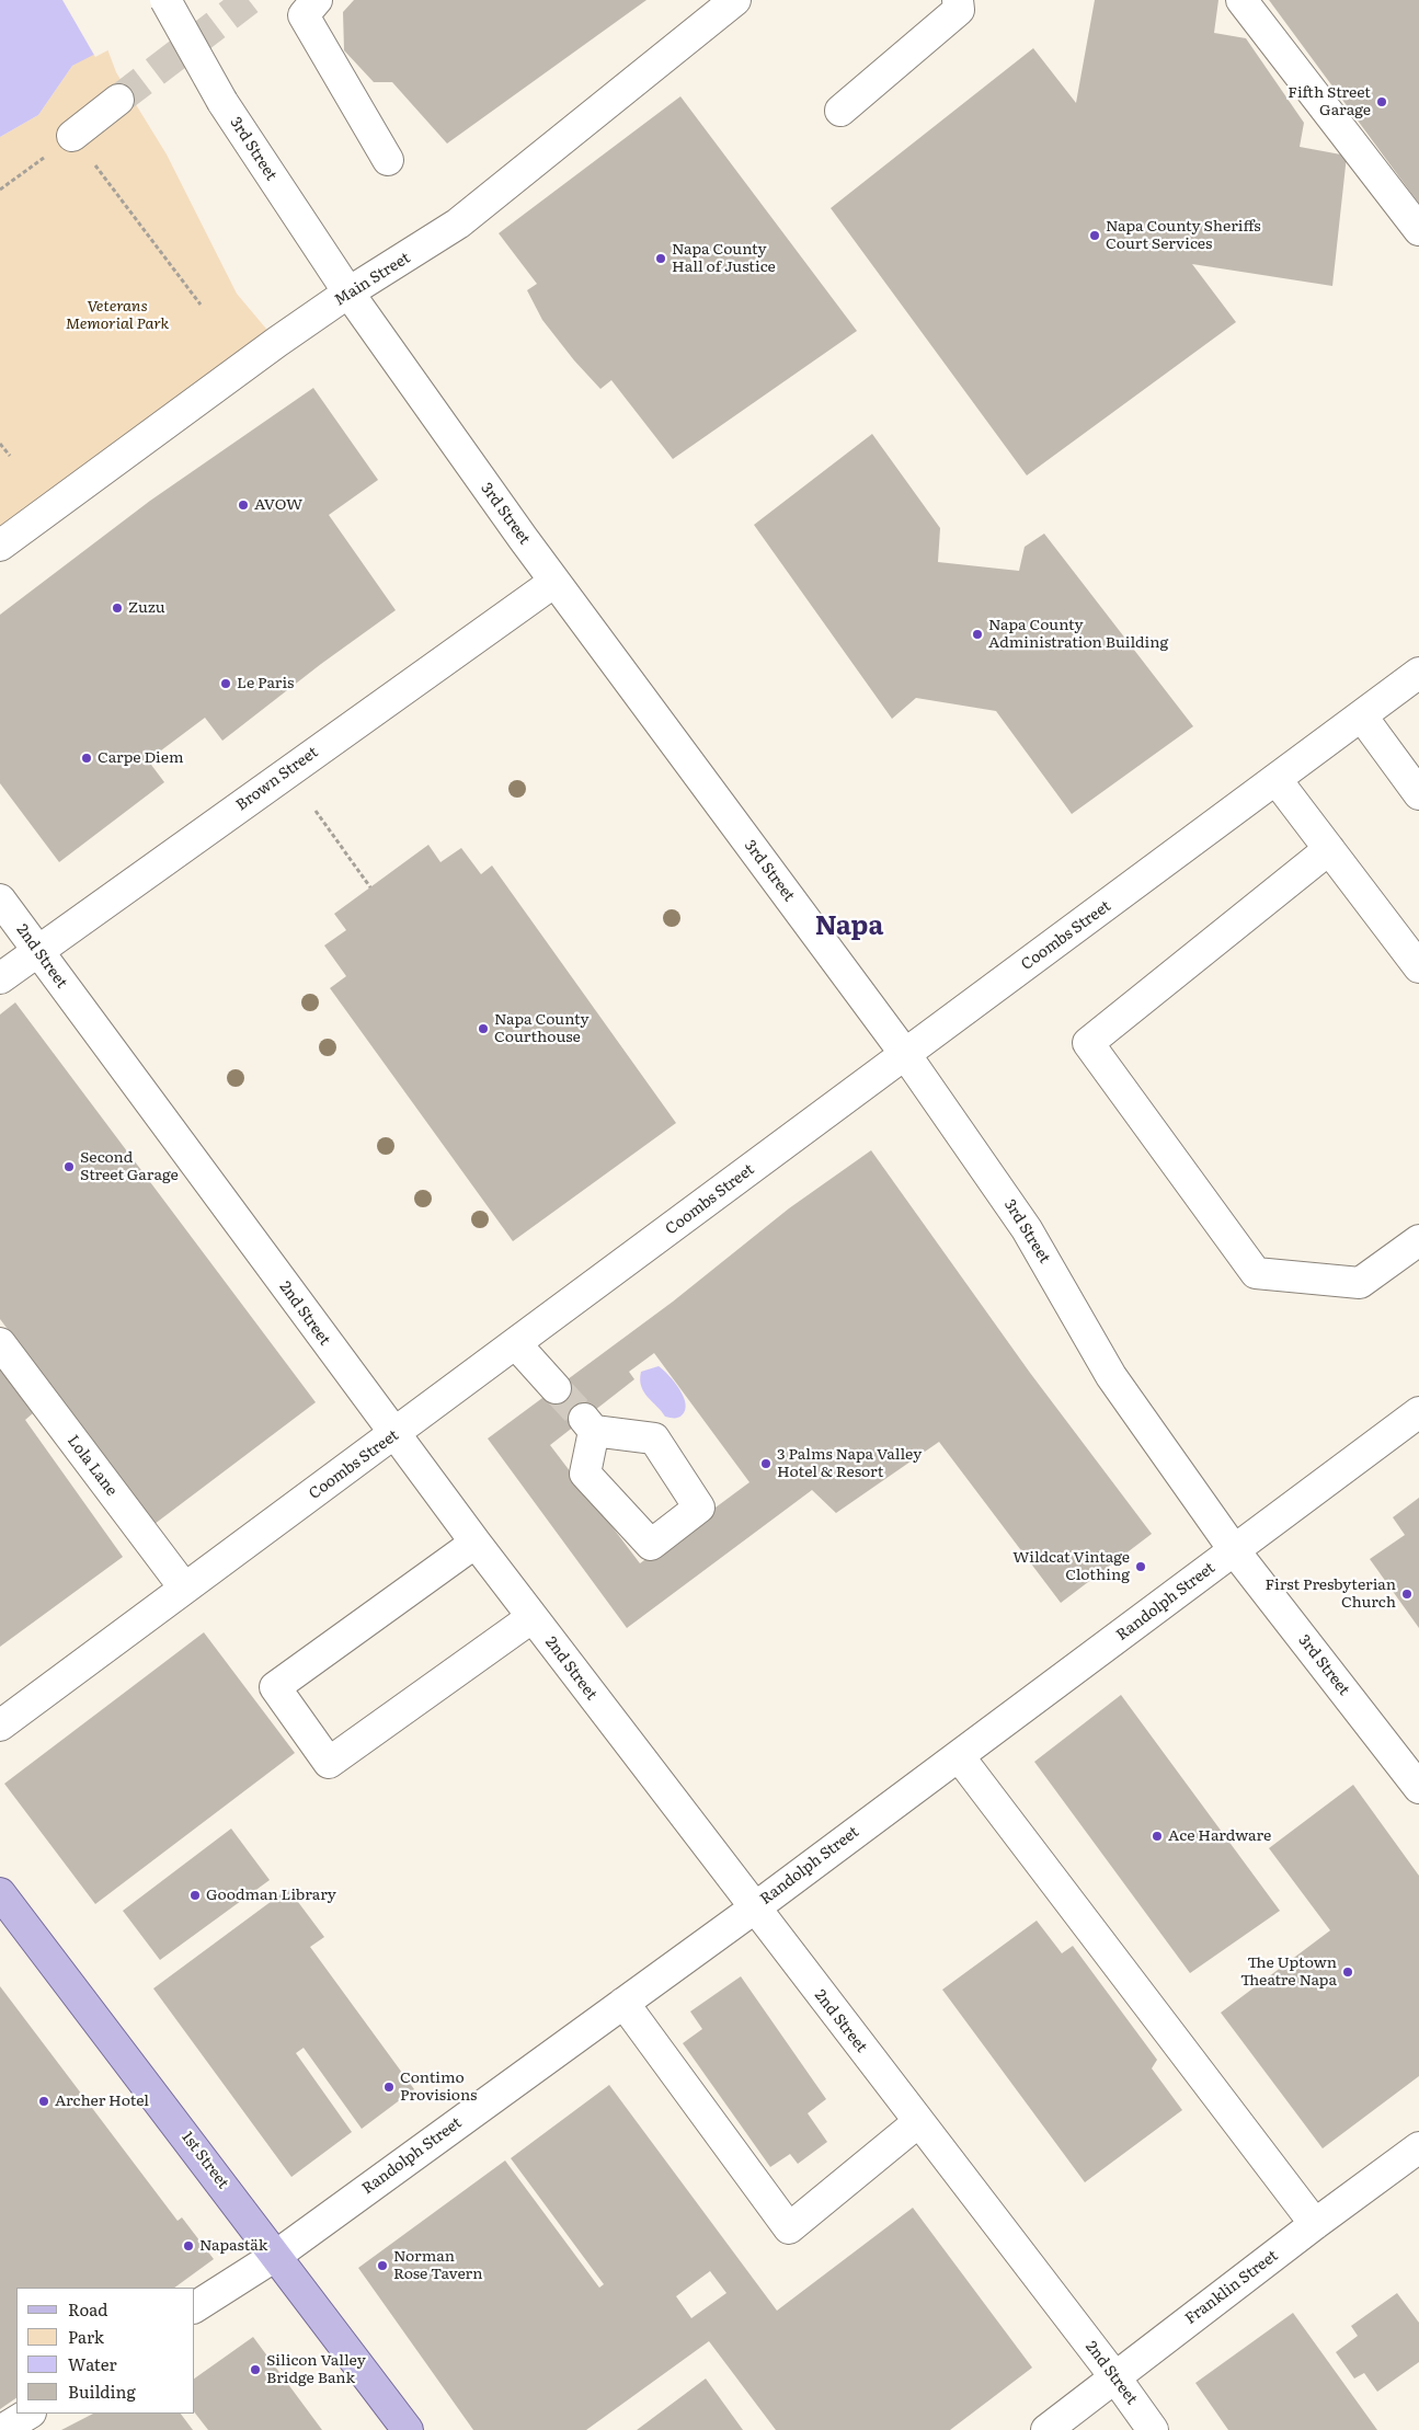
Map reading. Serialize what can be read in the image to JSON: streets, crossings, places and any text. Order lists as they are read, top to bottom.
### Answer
{
  "streets": {
    "main road": ["1st Street"],
    "street": [
      "3rd Street",
      "Main Street",
      "Brown Street",
      "Coombs Street",
      "2nd Street",
      "Lola Lane",
      "Randolph Street",
      "Franklin Street"
    ]
  },
  "crossings": [
    ["3rd Street", "Main Street"],
    ["3rd Street", "Brown Street"],
    ["3rd Street", "Coombs Street"],
    ["3rd Street", "Randolph Street"],
    ["Brown Street", "2nd Street"],
    ["Coombs Street", "2nd Street"],
    ["Coombs Street", "Lola Lane"],
    ["2nd Street", "Randolph Street"],
    ["2nd Street", "Franklin Street"],
    ["Randolph Street", "1st Street"]
  ],
  "districts": ["Napa"],
  "parks": ["Veterans Memorial Park"],
  "places": [
    "Fifth Street Garage",
    "Napa County Sheriffs Court Services",
    "Napa County Hall of Justice",
    "AVOW",
    "Zuzu",
    "Napa County Administration Building",
    "Le Paris",
    "Carpe Diem",
    "Napa County Courthouse",
    "Second Street Garage",
    "3 Palms Napa Valley Hotel & Resort",
    "Wildcat Vintage Clothing",
    "First Presbyterian Church",
    "Ace Hardware",
    "Goodman Library",
    "The Uptown Theatre Napa",
    "Contimo Provisions",
    "Archer Hotel",
    "Napastäk",
    "Norman Rose Tavern",
    "Silicon Valley Bridge Bank"
  ],
  "legend": [
    "Road",
    "Park",
    "Water",
    "Building"
  ]
}
